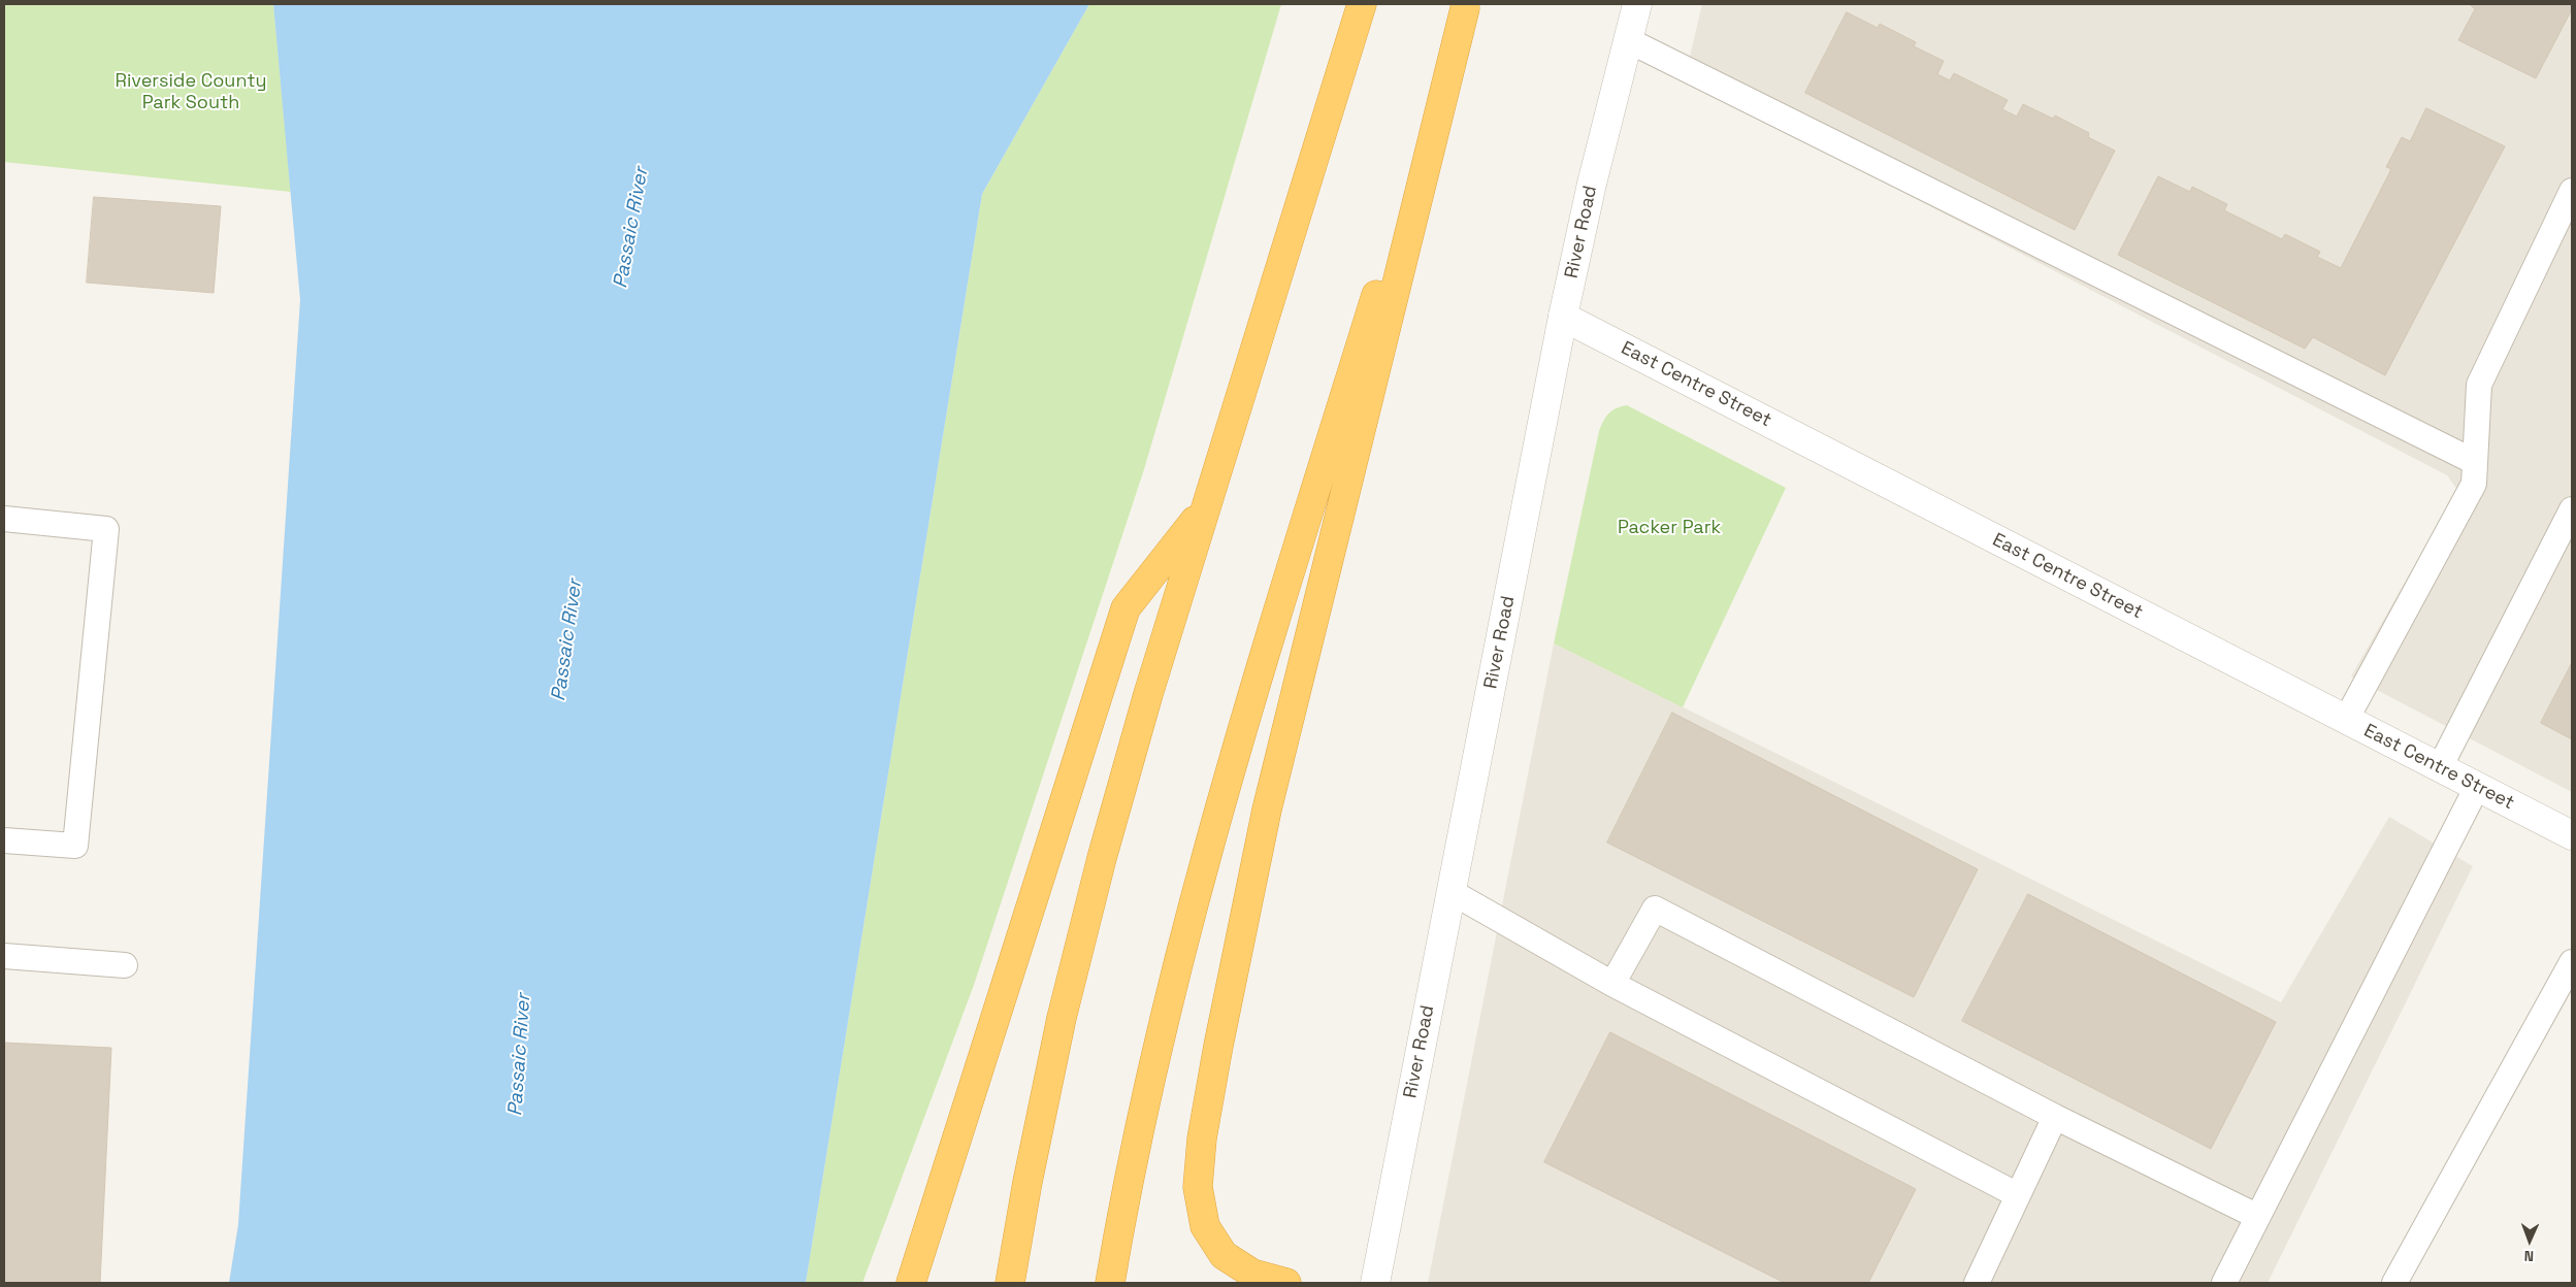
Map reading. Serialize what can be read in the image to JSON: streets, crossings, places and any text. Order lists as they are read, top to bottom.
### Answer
{
  "streets": {
    "street": ["River Road", "East Centre Street"]
  },
  "crossings": [
    ["River Road", "East Centre Street"]
  ],
  "water": ["Passaic River"],
  "parks": ["Riverside County Park South", "Packer Park"],
  "north": "bottom"
}
